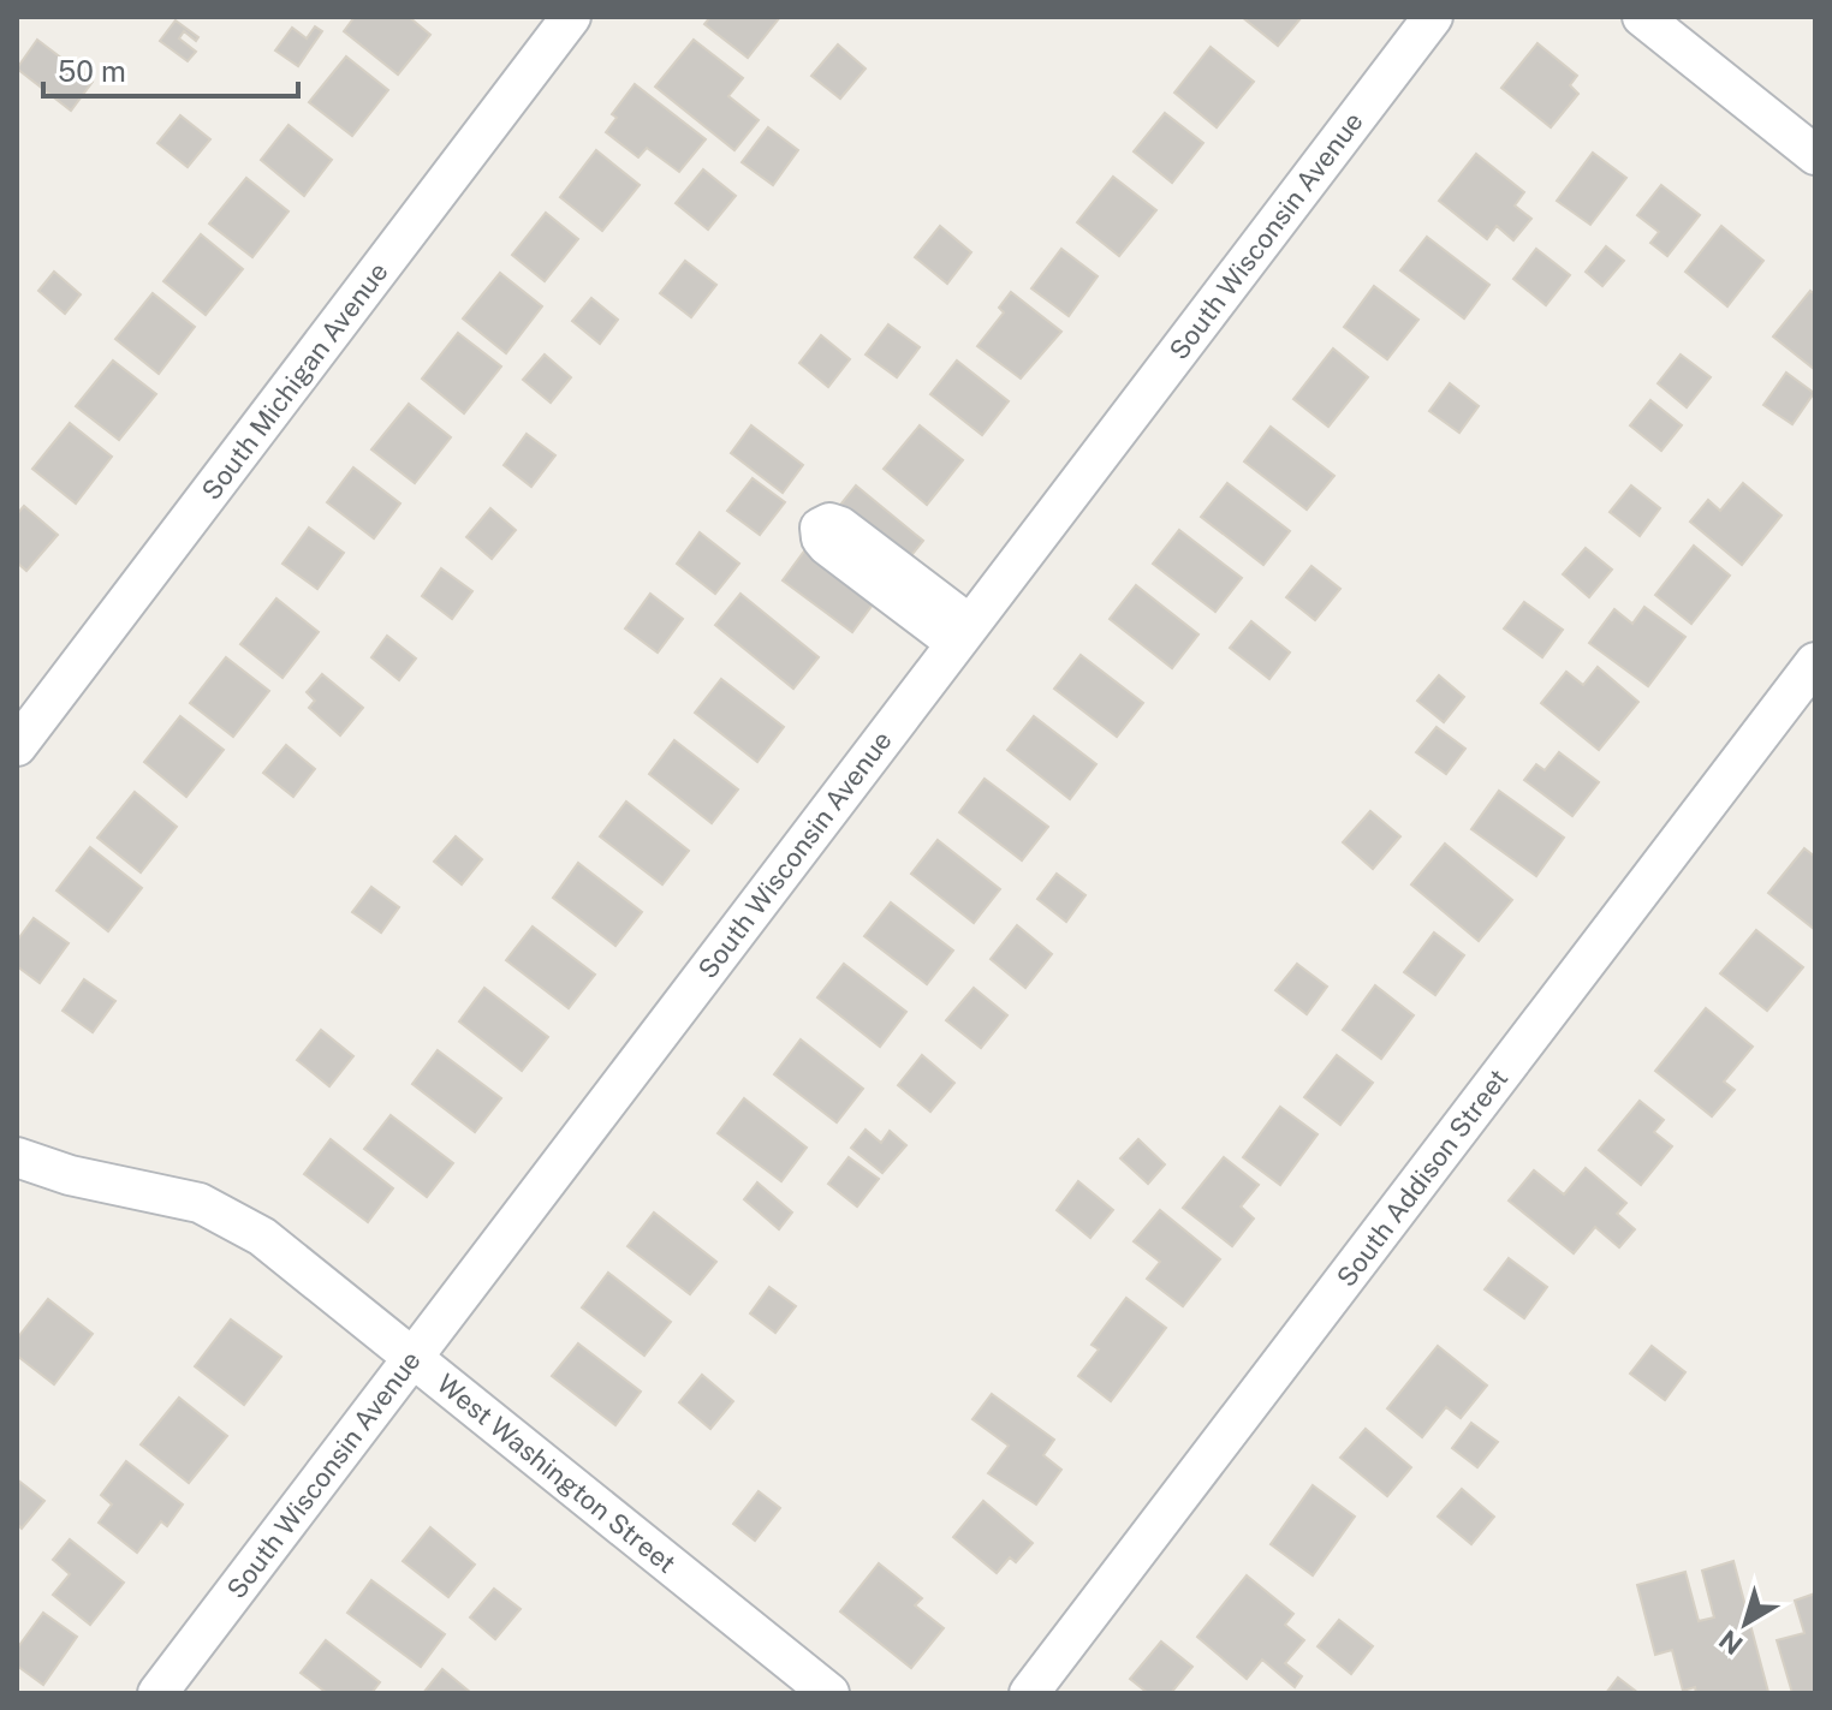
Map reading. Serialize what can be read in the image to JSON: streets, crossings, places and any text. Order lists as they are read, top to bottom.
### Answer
{
  "streets": {
    "street": [
      "South Wisconsin Avenue",
      "South Michigan Avenue",
      "South Addison Street",
      "West Washington Street"
    ]
  },
  "crossings": [
    ["South Wisconsin Avenue", "West Washington Street"]
  ],
  "scale_bar": "50 m",
  "north": "bottom left"
}
